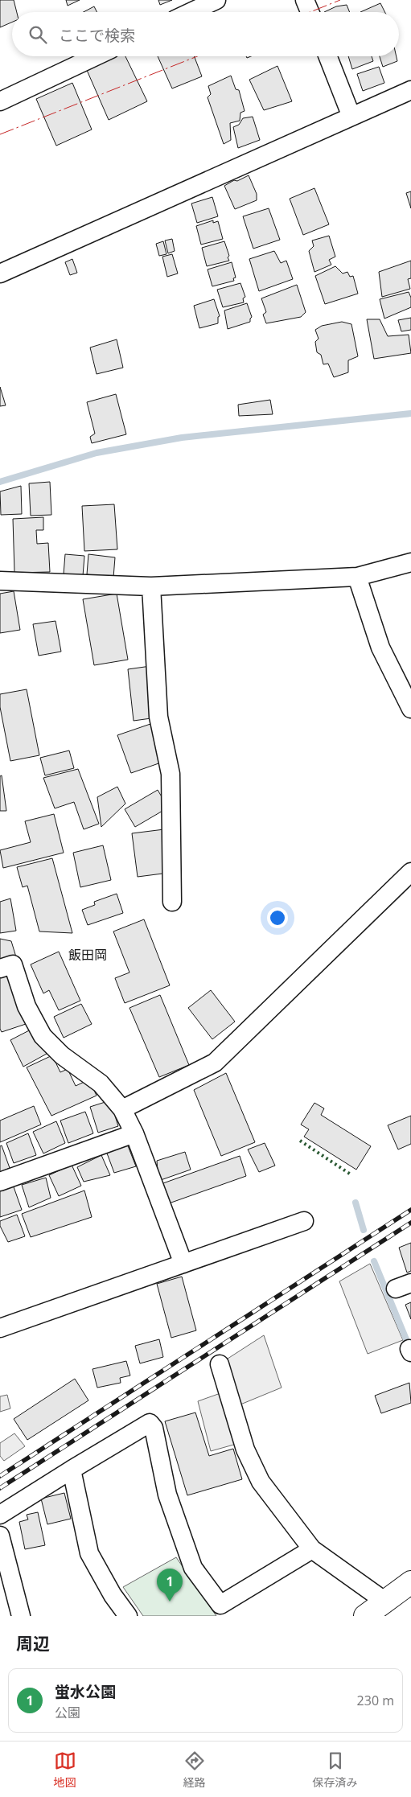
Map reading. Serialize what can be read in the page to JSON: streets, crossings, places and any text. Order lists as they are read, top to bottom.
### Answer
{
  "districts": ["飯田岡"],
  "page": {
    "search": "ここで検索",
    "pins": "1",
    "heading": "周辺",
    "list": [
      {
        "mark": "1",
        "name": "蛍水公園",
        "note": "公園",
        "value": "230 m"
      }
    ],
    "nav": ["地図", "経路", "保存済み"]
  }
}
